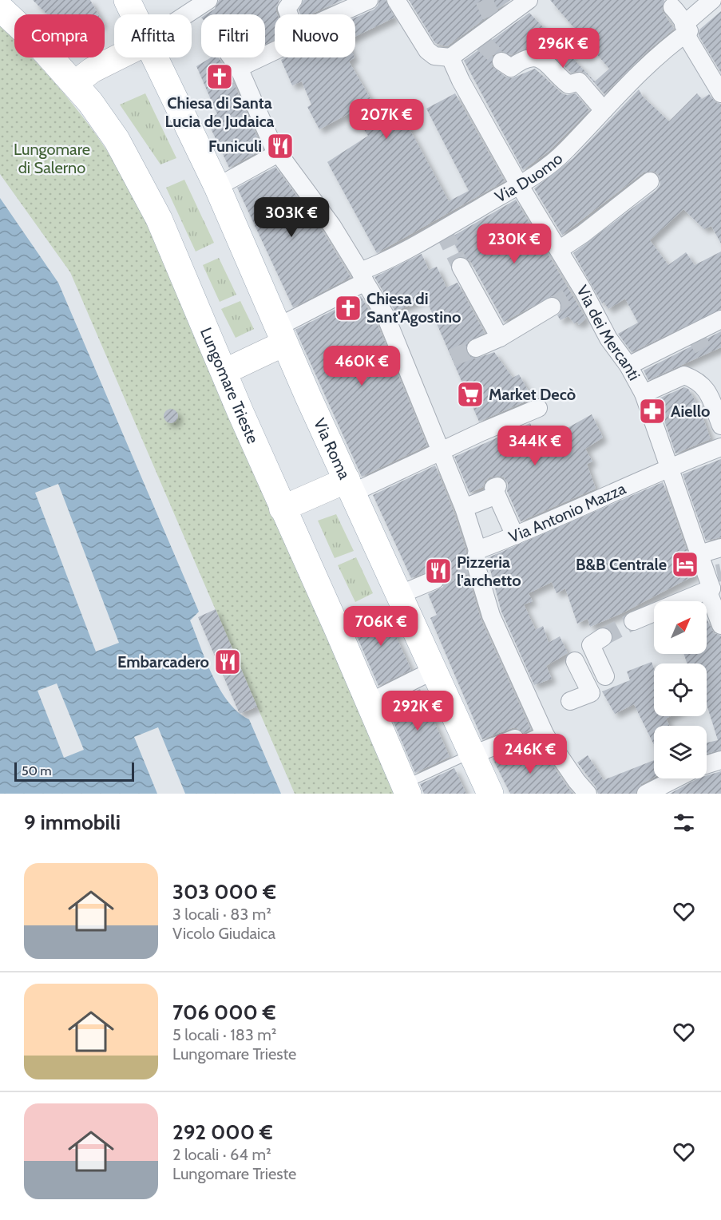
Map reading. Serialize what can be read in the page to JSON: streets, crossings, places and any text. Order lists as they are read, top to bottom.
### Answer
{
  "streets": {
    "main road": ["Lungomare Trieste", "Via Roma"],
    "street": ["Via Duomo", "Via dei Mercanti", "Via Antonio Mazza"]
  },
  "crossings": [
    ["Via Duomo", "Via dei Mercanti"],
    ["Via Duomo", "Via Roma"],
    ["Via dei Mercanti", "Via Antonio Mazza"]
  ],
  "parks": ["Lungomare di Salerno"],
  "places": {
    "church": ["Chiesa di Santa Lucia de Judaica", "Chiesa di Sant'Agostino"],
    "restaurant": ["Funiculi", "Pizzeria l'archetto", "Embarcadero"],
    "supermarket": ["Market Decò"],
    "pharmacy": ["Aiello"],
    "hotel": ["B&B Centrale"]
  },
  "scale_bar": "50 m",
  "north": "top right",
  "page": {
    "chip": [
      "Compra",
      "Affitta",
      "Filtri",
      "Nuovo"
    ],
    "price": [
      "296K €",
      "207K €",
      "303K €",
      "230K €",
      "460K €",
      "344K €",
      "706K €",
      "292K €",
      "246K €"
    ],
    "scale": "50 m",
    "heading": "9 immobili",
    "list": [
      {
        "name": "303 000 €",
        "note": "3 locali · 83 m² · Vicolo Giudaica"
      },
      {
        "name": "706 000 €",
        "note": "5 locali · 183 m² · Lungomare Trieste"
      },
      {
        "name": "292 000 €",
        "note": "2 locali · 64 m² · Lungomare Trieste"
      }
    ]
  }
}
